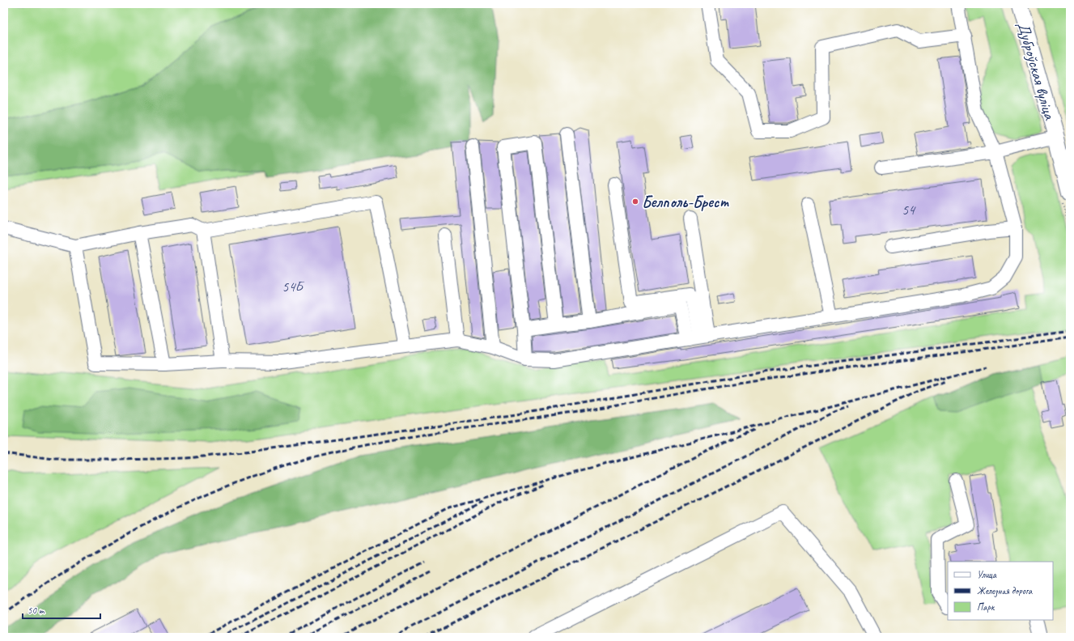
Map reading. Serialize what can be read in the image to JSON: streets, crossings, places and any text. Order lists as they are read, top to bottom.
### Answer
{
  "streets": {
    "main road": ["Дуброўская вуліца"]
  },
  "places": ["Белполь-Брест"],
  "house_numbers": ["54", "54Б"],
  "legend": ["Улица", "Железная дорога", "Парк"],
  "scale_bar": "50 m"
}
